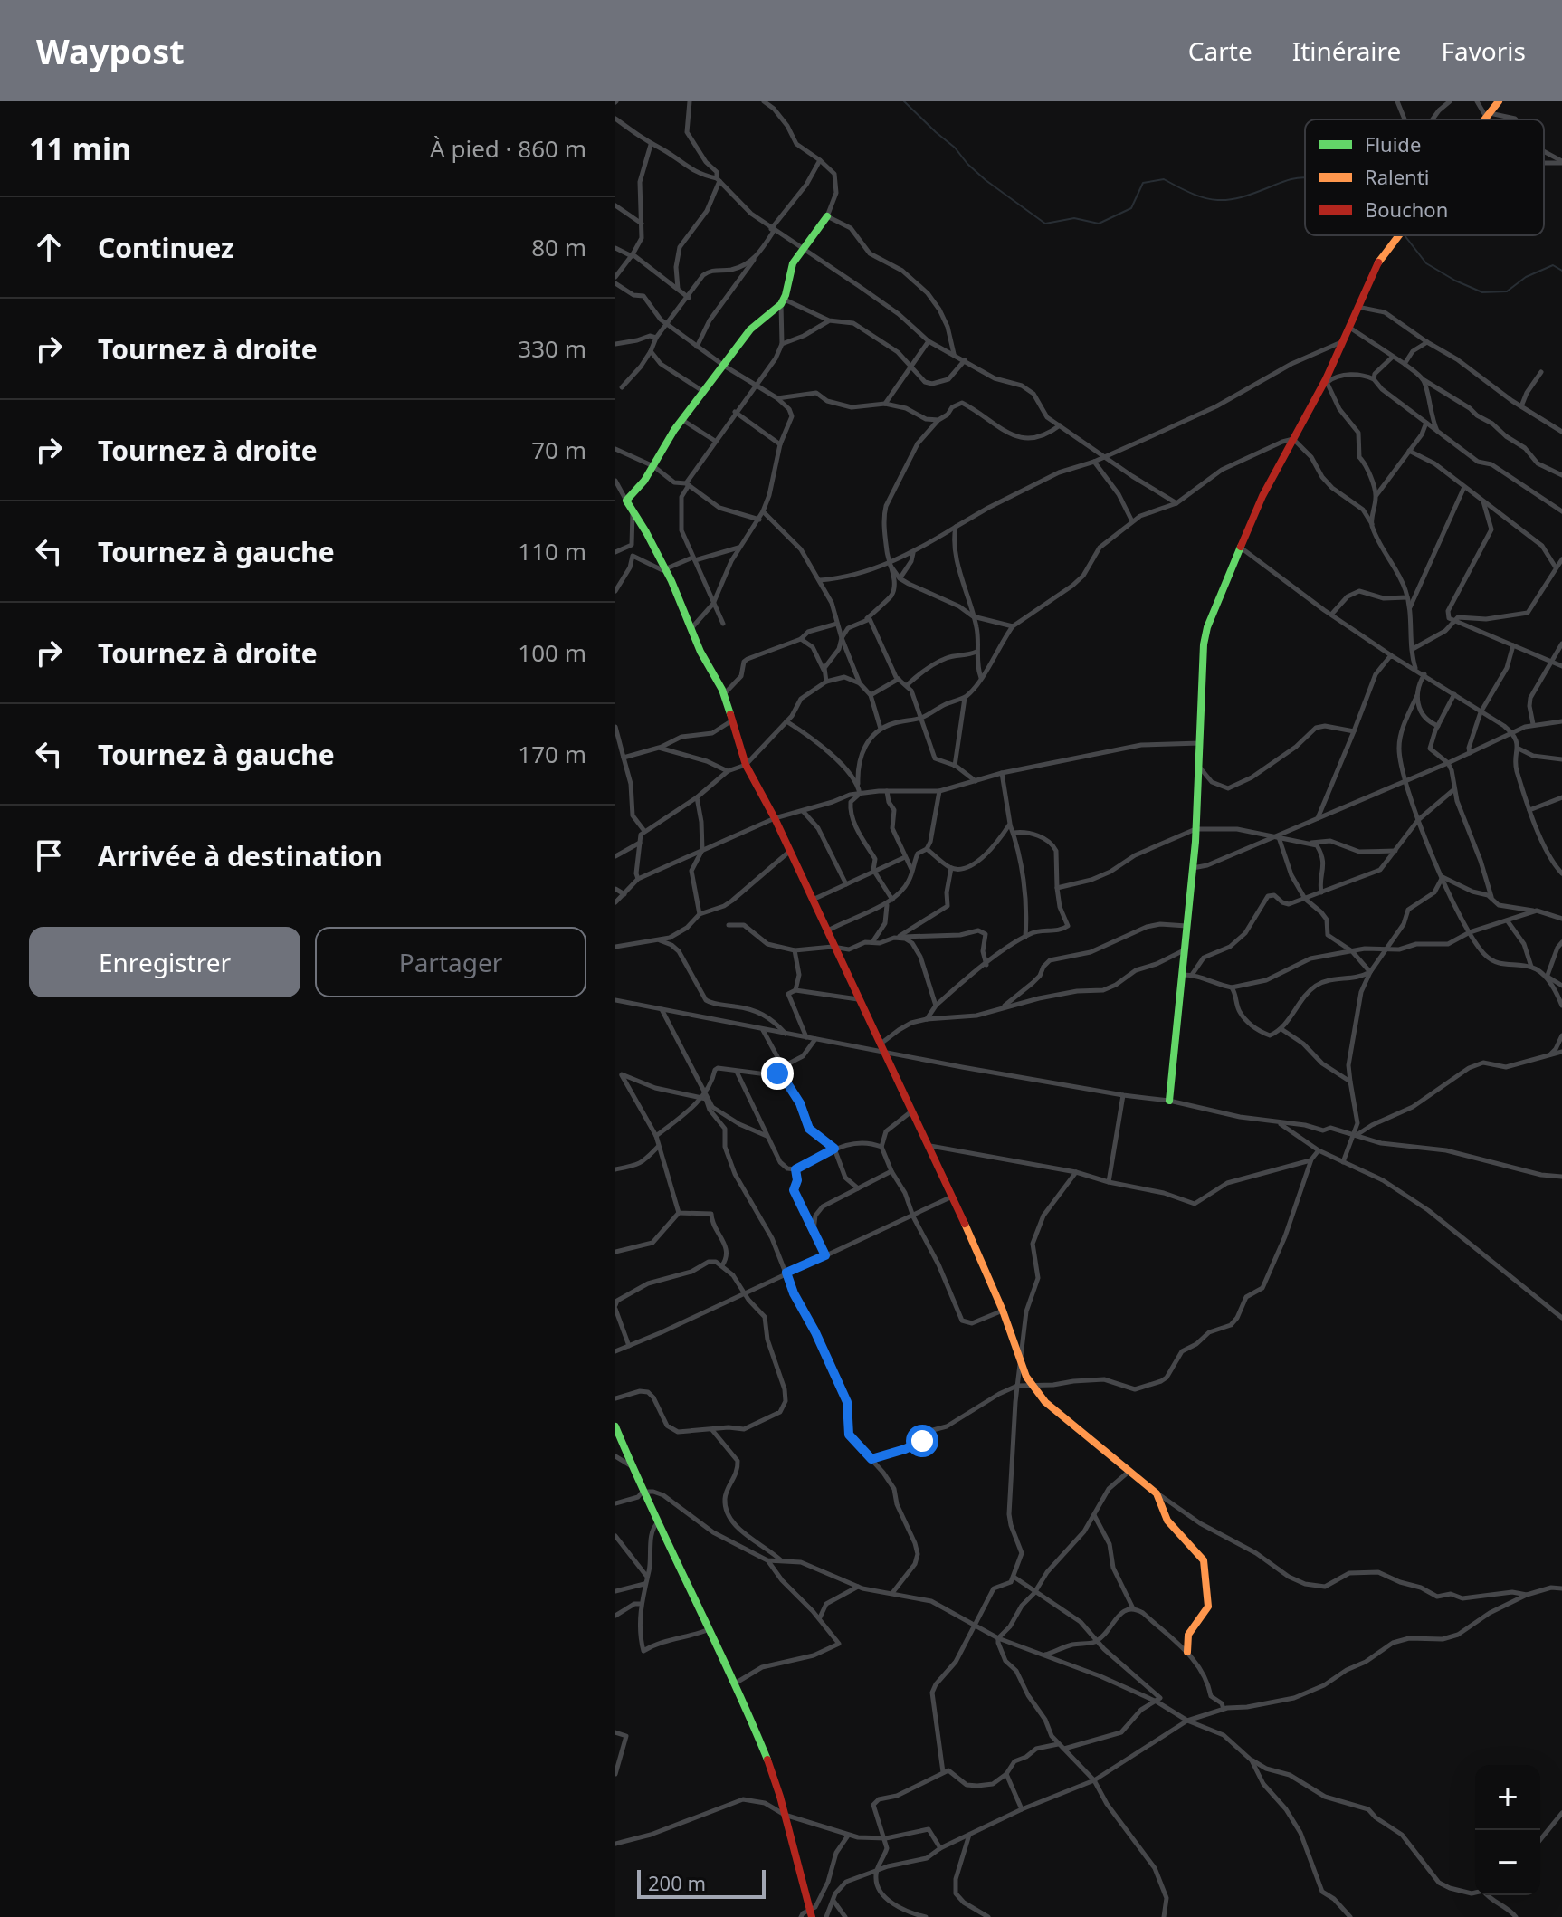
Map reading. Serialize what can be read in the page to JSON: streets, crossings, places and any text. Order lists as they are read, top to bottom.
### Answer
{
  "legend": ["Fluide", "Ralenti", "Bouchon"],
  "scale_bar": "200 m",
  "page": {
    "header": "Waypost",
    "nav": ["Carte", "Itinéraire", "Favoris"],
    "heading": ["11 min", "À pied · 860 m"],
    "list": [
      ["Continuez", "80 m"],
      ["Tournez à droite", "330 m"],
      ["Tournez à droite", "70 m"],
      ["Tournez à gauche", "110 m"],
      ["Tournez à droite", "100 m"],
      ["Tournez à gauche", "170 m"],
      "Arrivée à destination"
    ],
    "buttons": ["Enregistrer", "Partager"],
    "map_buttons": ["+", "−"],
    "scale": "200 m"
  }
}
